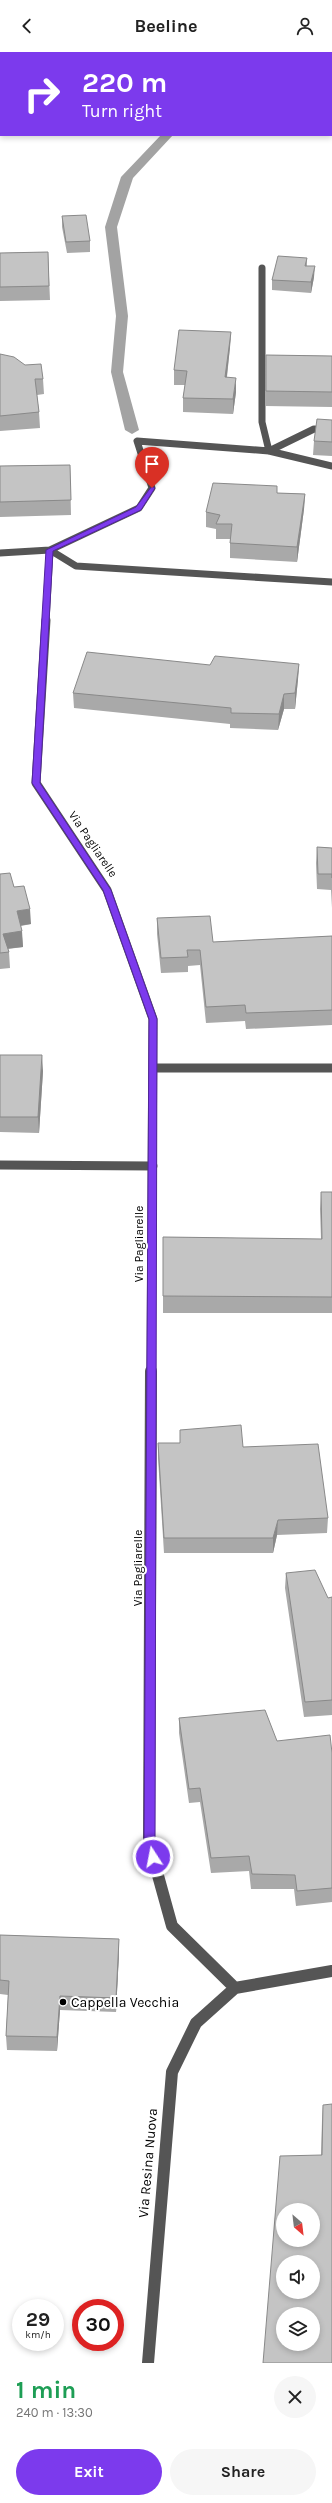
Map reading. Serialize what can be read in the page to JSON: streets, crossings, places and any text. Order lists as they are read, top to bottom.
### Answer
{
  "streets": {
    "street": ["Via Pagliarelle", "Via Resina Nuova"]
  },
  "crossings": [
    ["Via Pagliarelle", "Via Resina Nuova"]
  ],
  "places": ["Cappella Vecchia"],
  "north": "bottom right",
  "page": {
    "header": "Beeline",
    "turn": ["220 m", "Turn right"],
    "speed": "29 km/h",
    "limit": "30",
    "heading": ["1 min", "240 m · 13:30"],
    "buttons": ["Exit", "Share"]
  }
}
